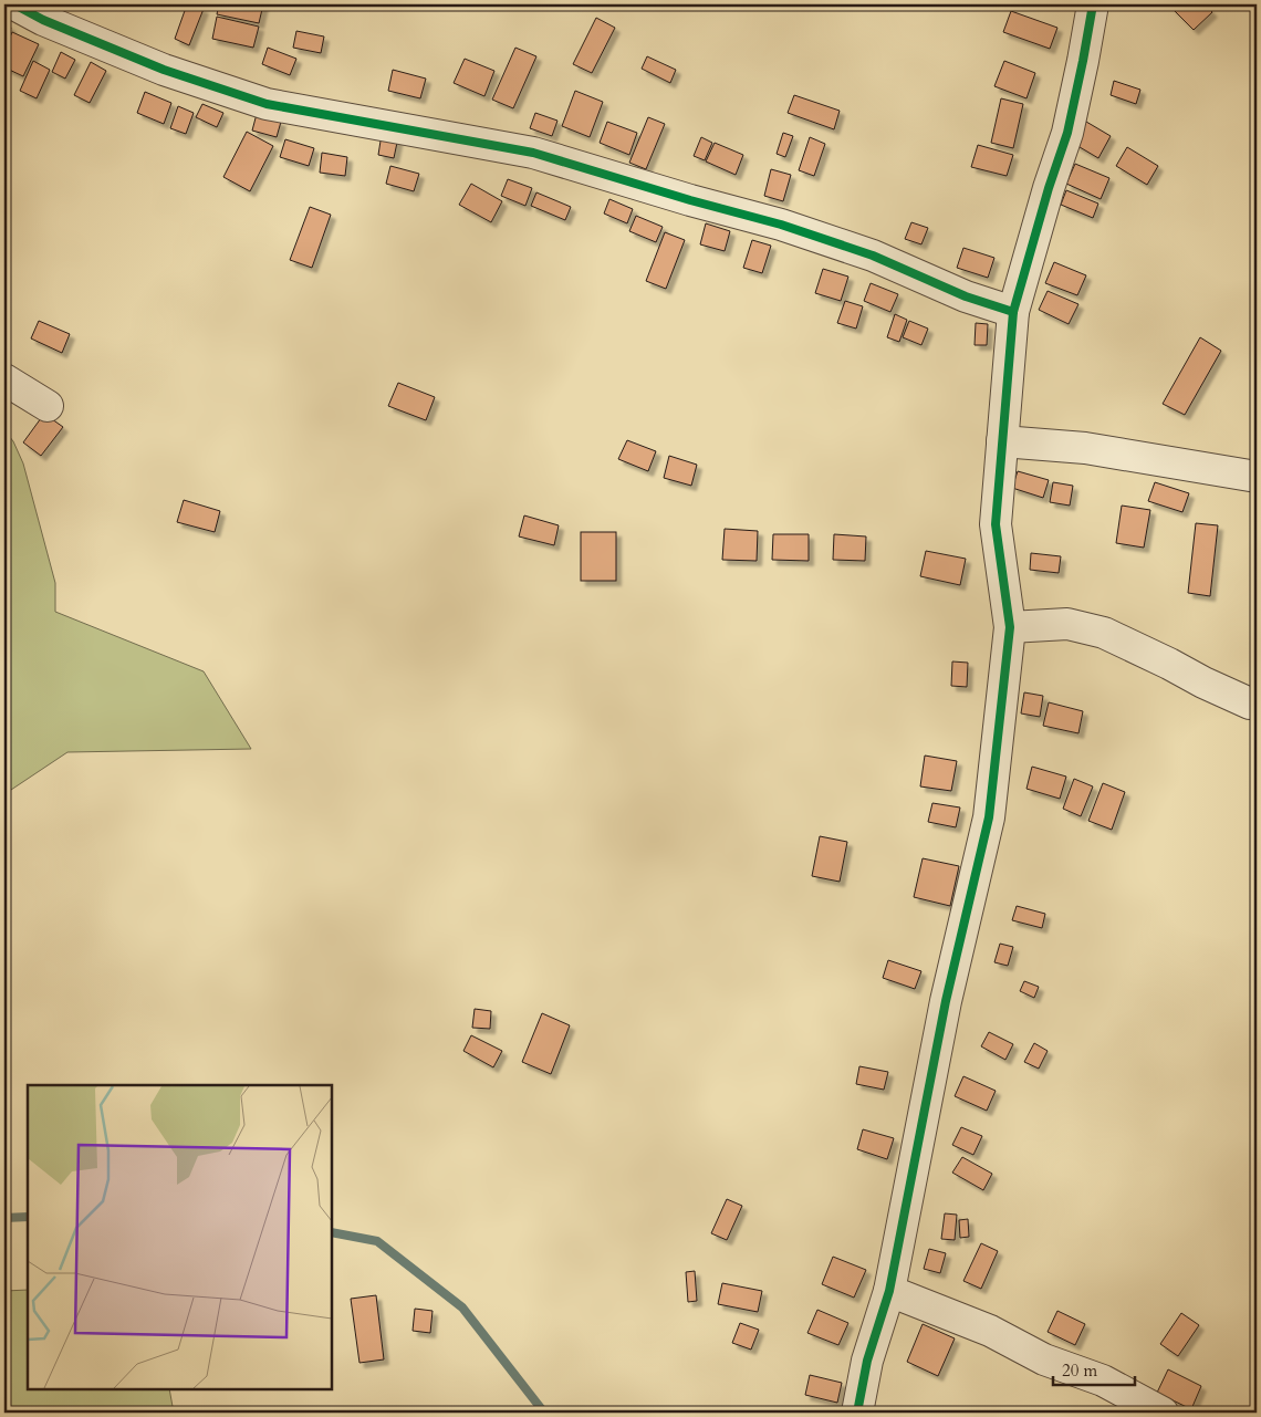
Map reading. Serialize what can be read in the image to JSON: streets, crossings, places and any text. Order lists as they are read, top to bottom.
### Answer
{
  "scale_bar": "20 m"
}
